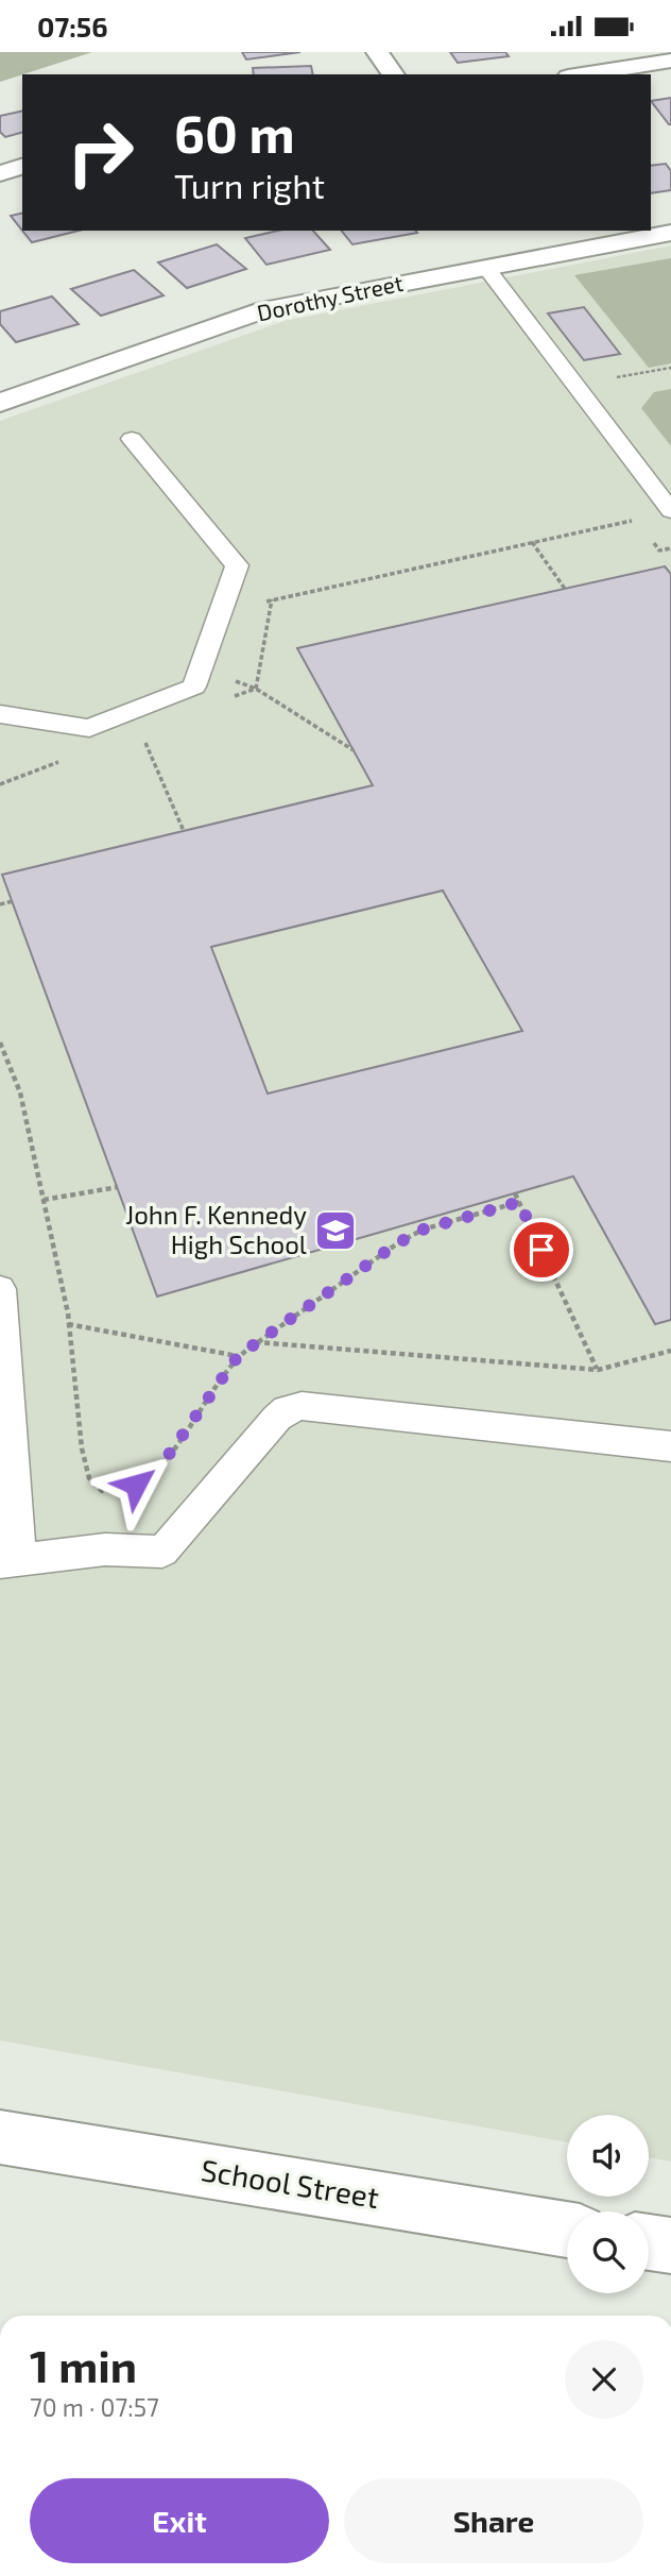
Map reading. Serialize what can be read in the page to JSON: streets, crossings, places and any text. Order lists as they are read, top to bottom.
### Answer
{
  "streets": {
    "street": ["Dorothy Street", "School Street"]
  },
  "places": {
    "school or university": ["John F. Kennedy High School"]
  },
  "page": {
    "status": "07:56",
    "turn": ["60 m", "Turn right"],
    "heading": ["1 min", "70 m · 07:57"],
    "buttons": ["Exit", "Share"]
  }
}
